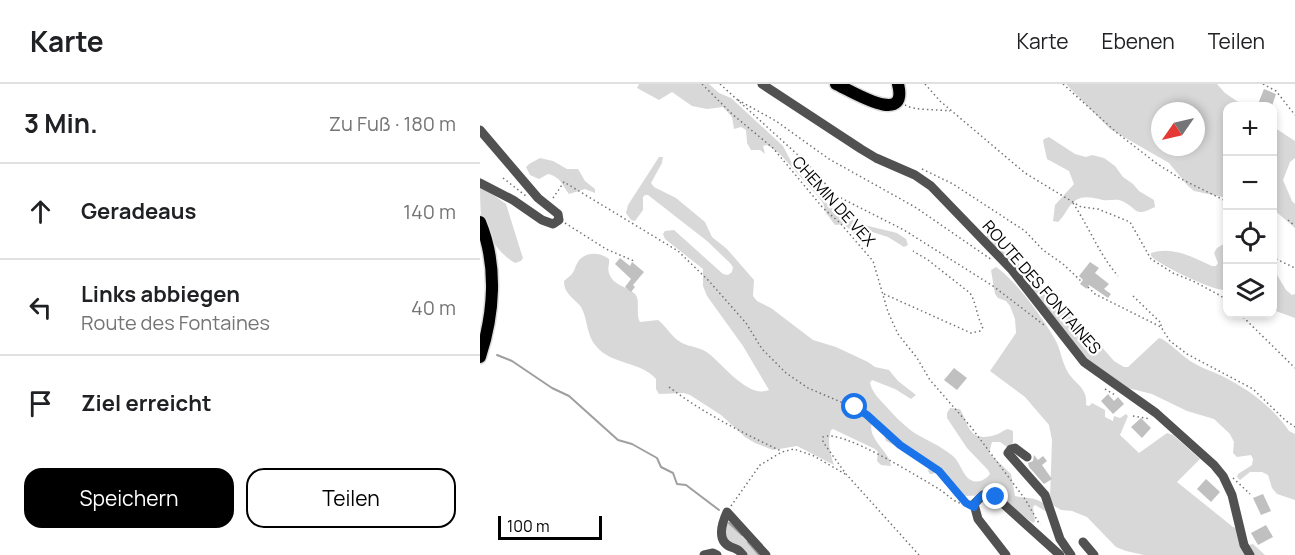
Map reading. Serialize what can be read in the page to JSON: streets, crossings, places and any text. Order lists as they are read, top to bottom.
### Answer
{
  "streets": {
    "street": ["ROUTE DES FONTAINES"],
    "path": ["CHEMIN DE VEX"]
  },
  "scale_bar": "100 m",
  "north": "bottom left",
  "page": {
    "header": "Karte",
    "nav": ["Karte", "Ebenen", "Teilen"],
    "heading": ["3 Min.", "Zu Fuß · 180 m"],
    "map_buttons": ["+", "−"],
    "list": [
      ["Geradeaus", "140 m"],
      ["Links abbiegen", "Route des Fontaines", "40 m"],
      "Ziel erreicht"
    ],
    "buttons": ["Speichern", "Teilen"],
    "scale": "100 m"
  }
}
